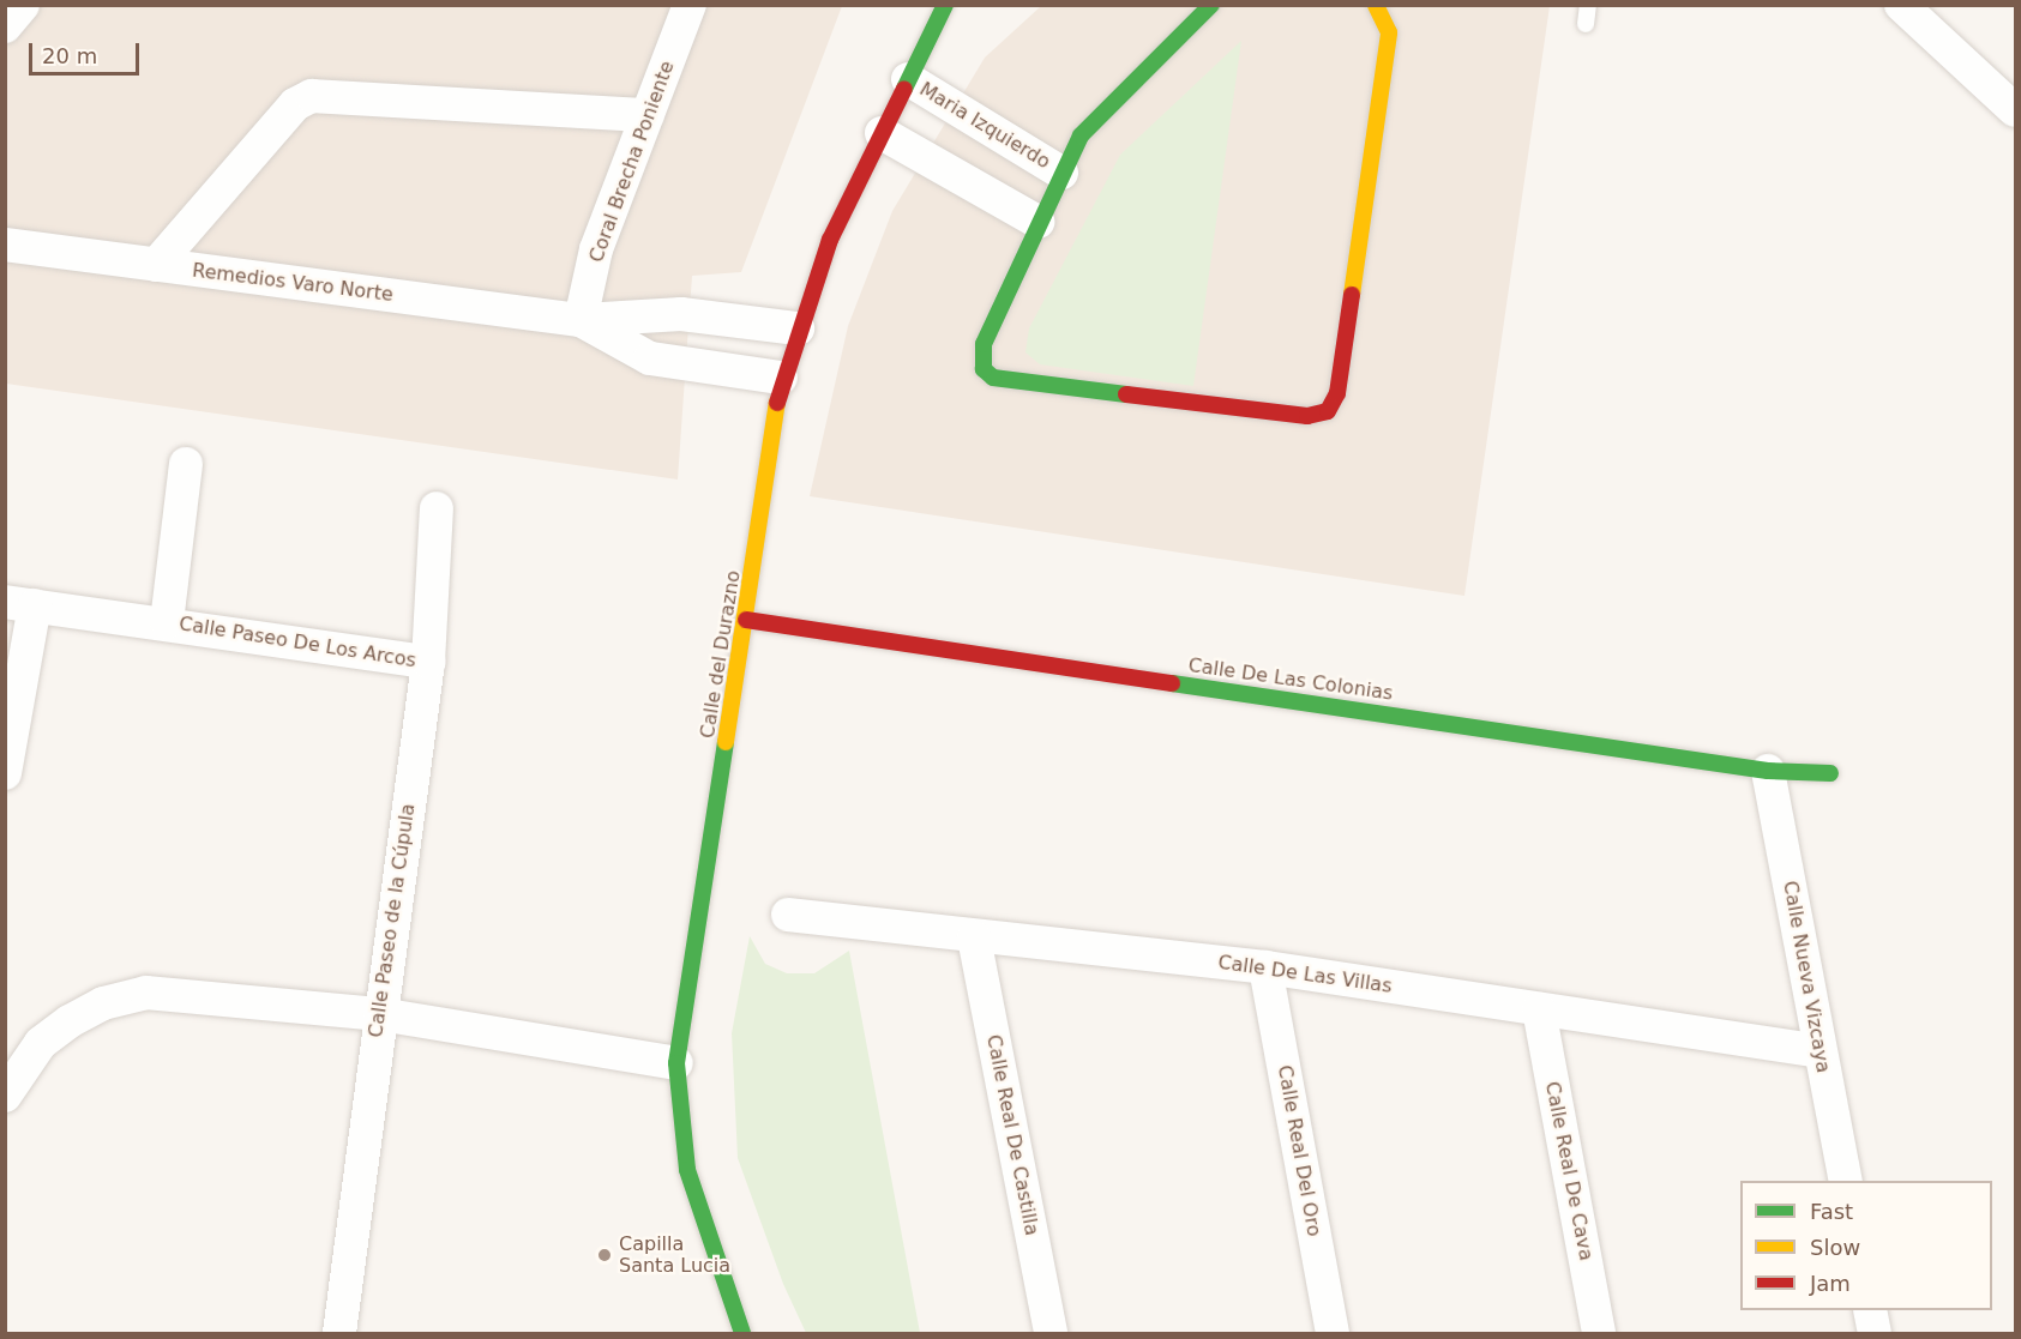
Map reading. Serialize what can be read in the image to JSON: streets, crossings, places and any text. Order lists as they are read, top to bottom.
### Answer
{
  "streets": {
    "street": [
      "Maria Izquierdo",
      "Coral Brecha Poniente",
      "Remedios Varo Norte",
      "Calle Paseo De Los Arcos",
      "Calle del Durazno",
      "Calle De Las Colonias",
      "Calle Paseo de la Cúpula",
      "Calle De Las Villas",
      "Calle Nueva Vizcaya",
      "Calle Real De Castilla",
      "Calle Real Del Oro",
      "Calle Real De Cava"
    ]
  },
  "crossings": [
    ["Maria Izquierdo", "Calle del Durazno"],
    ["Coral Brecha Poniente", "Remedios Varo Norte"],
    ["Remedios Varo Norte", "Calle del Durazno"],
    ["Calle Paseo De Los Arcos", "Calle Paseo de la Cúpula"],
    ["Calle del Durazno", "Calle De Las Colonias"],
    ["Calle De Las Colonias", "Calle Nueva Vizcaya"],
    ["Calle De Las Villas", "Calle Nueva Vizcaya"],
    ["Calle De Las Villas", "Calle Real De Castilla"],
    ["Calle De Las Villas", "Calle Real Del Oro"],
    ["Calle De Las Villas", "Calle Real De Cava"]
  ],
  "places": ["Capilla Santa Lucia"],
  "legend": ["Fast", "Slow", "Jam"],
  "scale_bar": "20 m"
}
